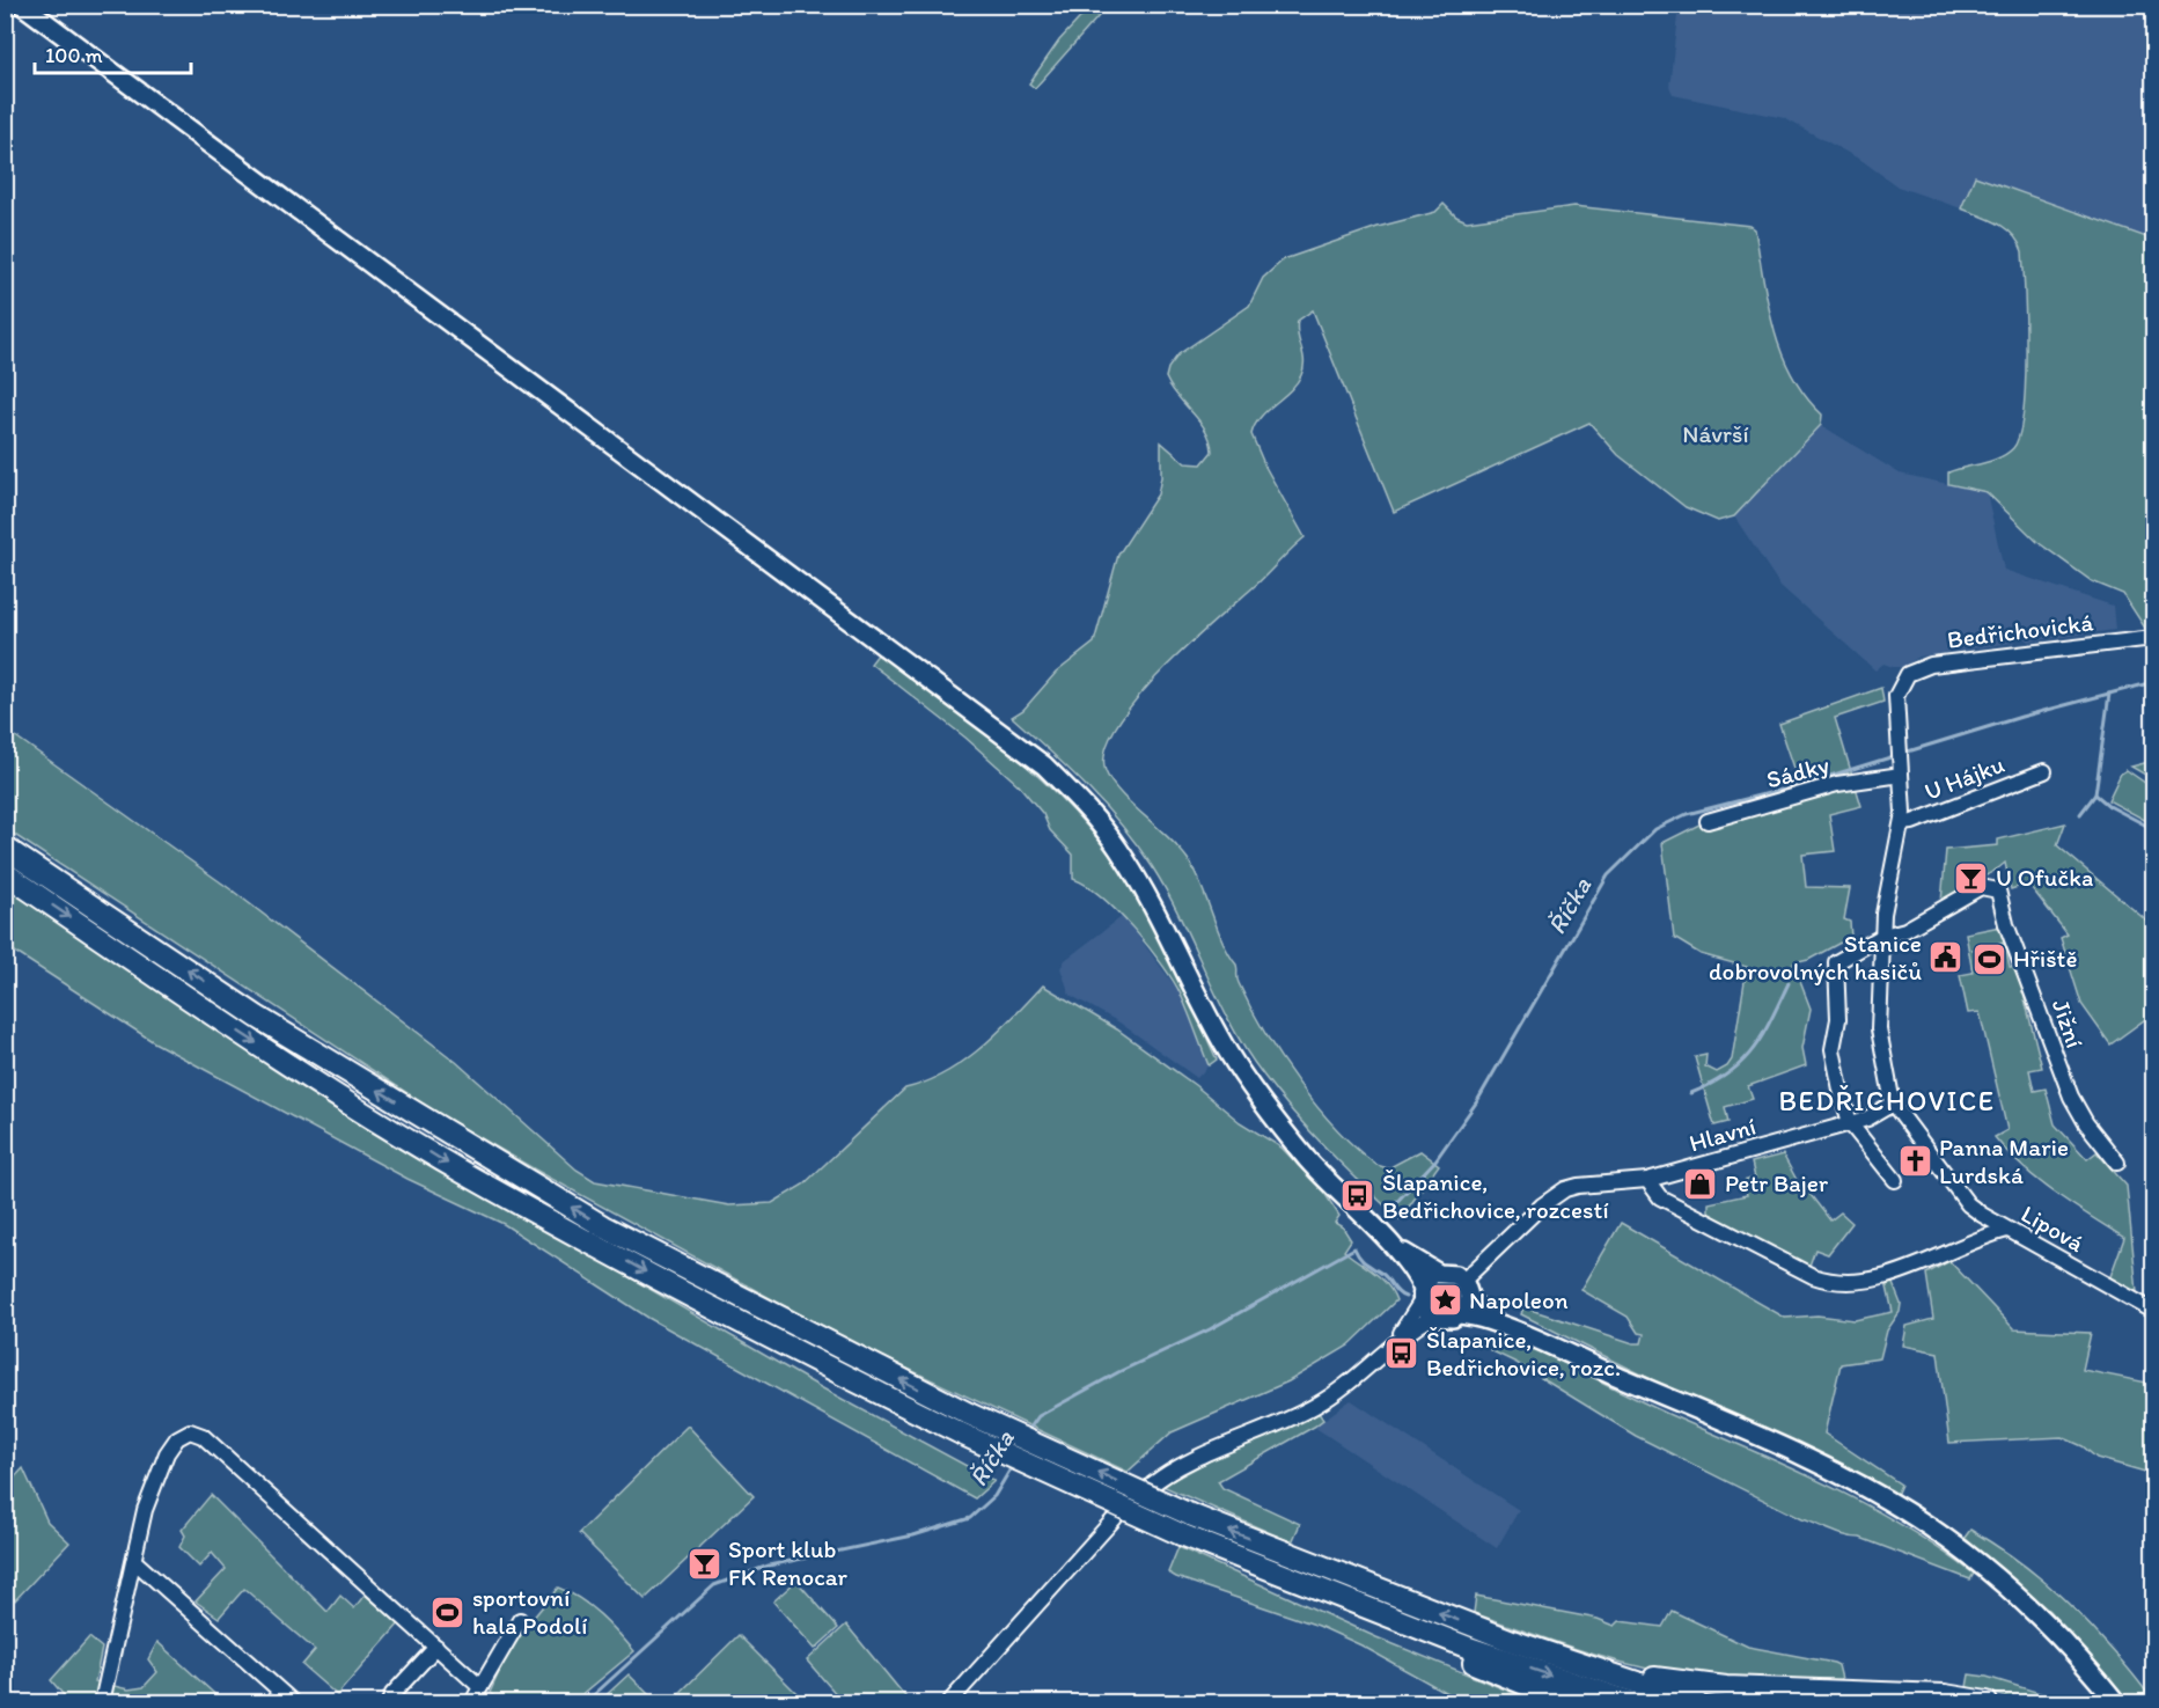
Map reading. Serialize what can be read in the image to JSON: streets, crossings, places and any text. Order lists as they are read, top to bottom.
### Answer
{
  "streets": {
    "street": [
      "Bedřichovická",
      "Sádky",
      "U Hájku",
      "Jižní",
      "Hlavní",
      "Lipová"
    ]
  },
  "crossings": [
    ["Bedřichovická", "Sádky"],
    ["Hlavní", "Lipová"]
  ],
  "districts": ["BEDŘICHOVICE"],
  "water": ["Říčka"],
  "parks": ["Návrší"],
  "places": {
    "bar": ["U Ofučka", "Sport klub FK Renocar"],
    "public building": ["Stanice dobrovolných hasičů"],
    "sports": ["Hřiště", "sportovní hala Podolí"],
    "church": ["Panna Marie Lurdská"],
    "shop": ["Petr Bajer"],
    "bus stop": ["Šlapanice, Bedřichovice, rozcestí", "Šlapanice, Bedřichovice, rozc."],
    "place": ["Napoleon"]
  },
  "scale_bar": "100 m"
}
